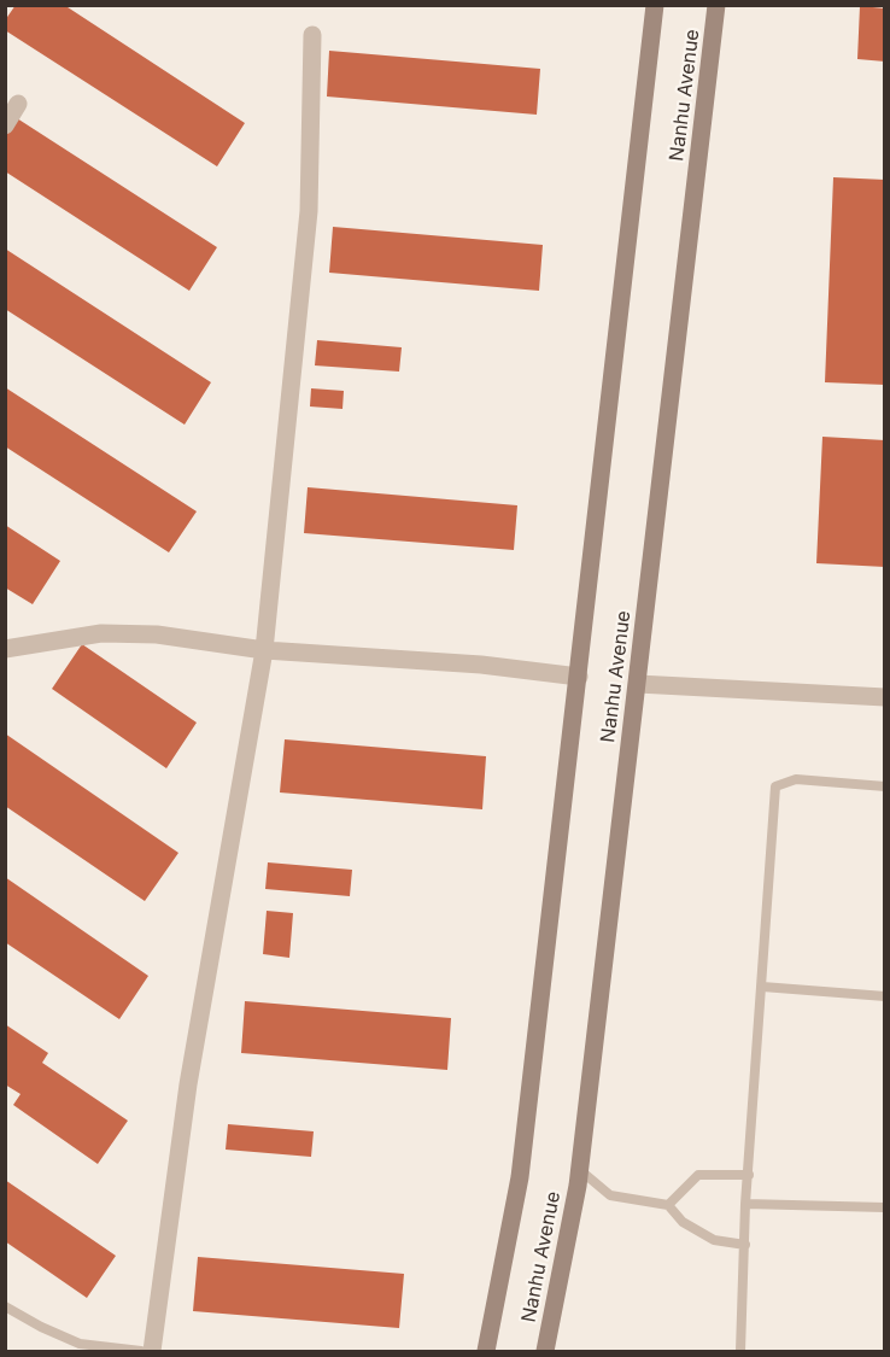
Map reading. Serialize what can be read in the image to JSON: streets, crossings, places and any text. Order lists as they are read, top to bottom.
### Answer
{
  "streets": {
    "main road": ["Nanhu Avenue"]
  }
}
